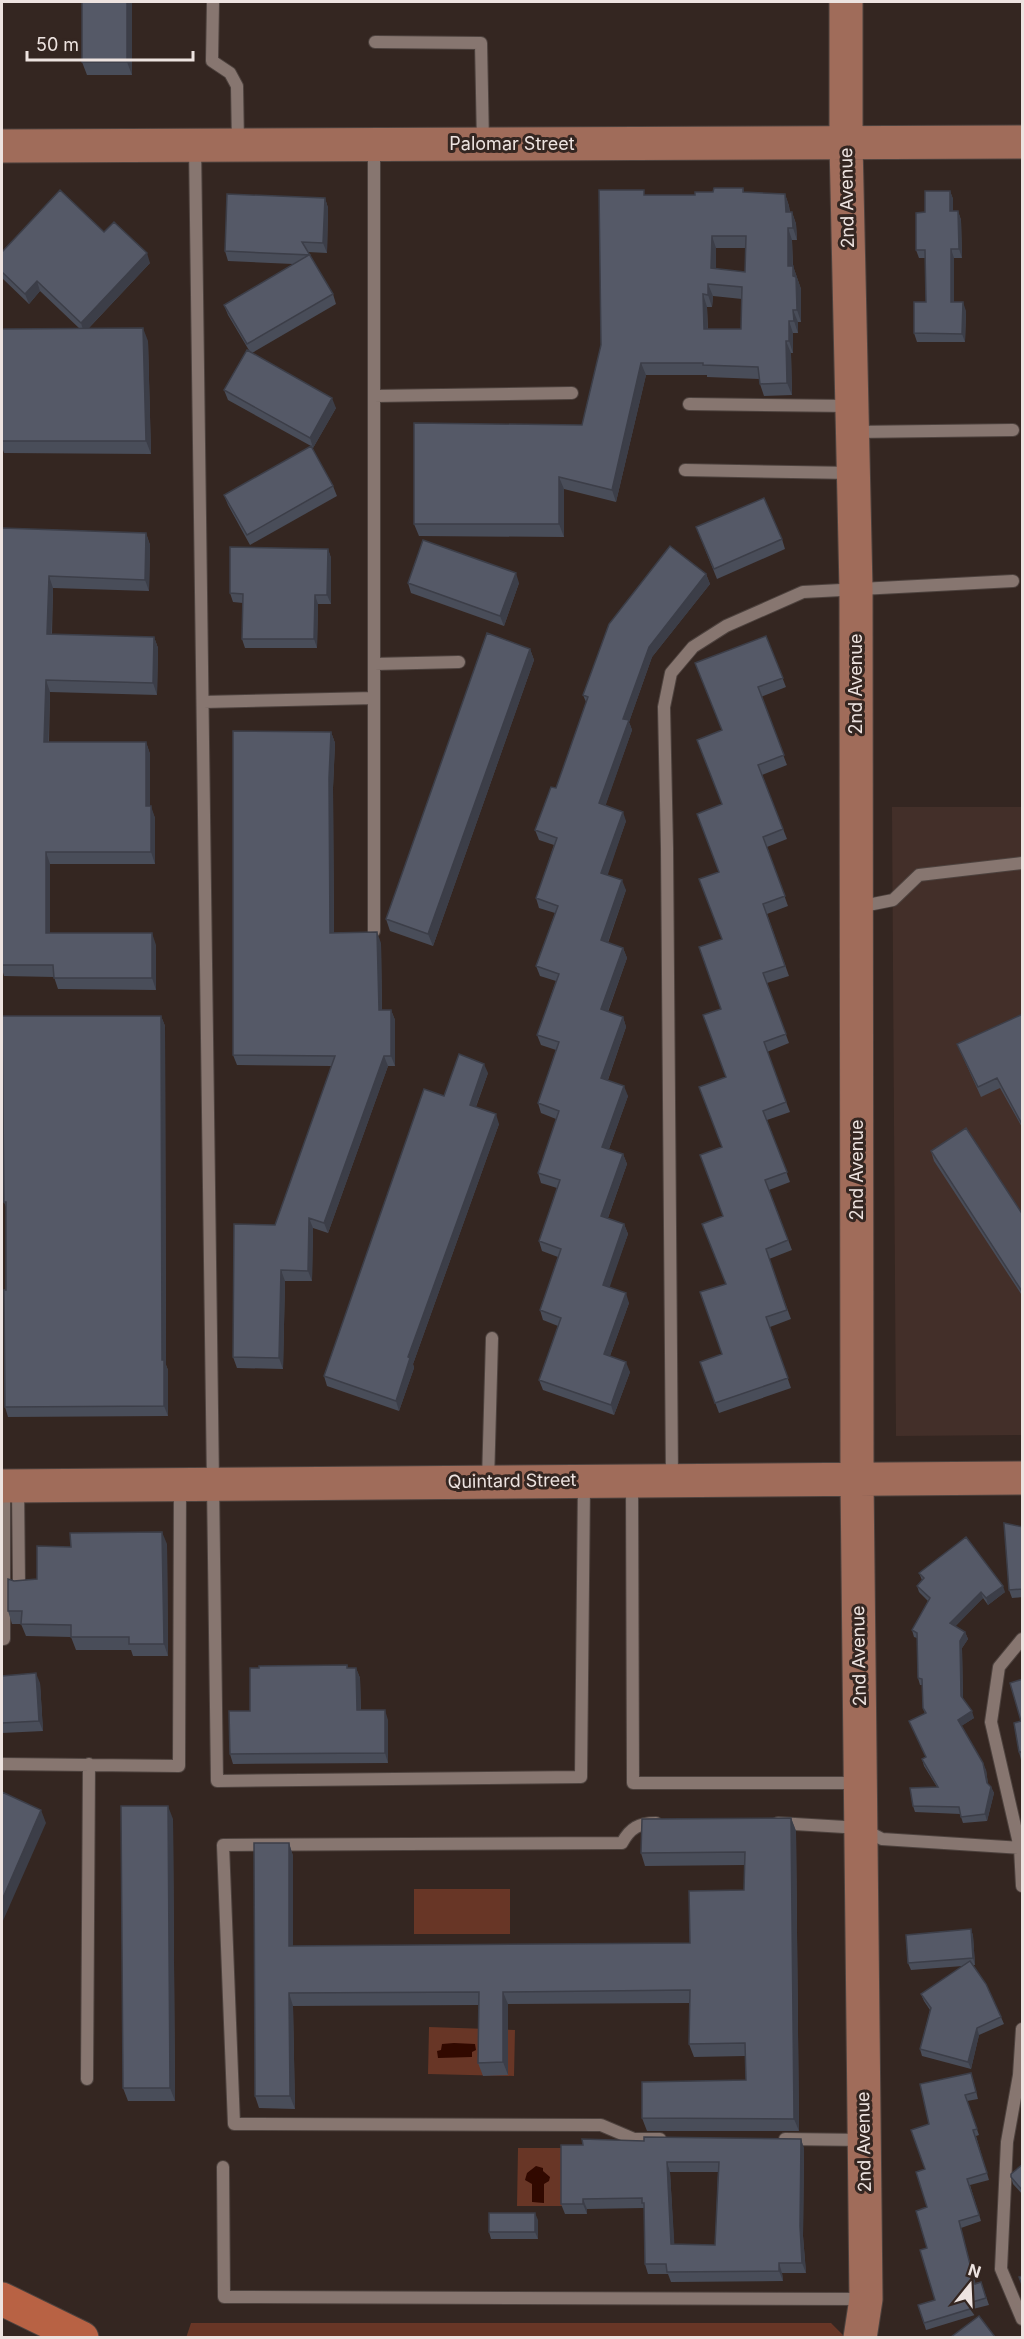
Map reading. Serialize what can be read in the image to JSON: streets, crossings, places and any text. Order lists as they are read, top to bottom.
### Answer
{
  "streets": {
    "street": ["Palomar Street", "2nd Avenue", "Quintard Street"]
  },
  "crossings": [
    ["Palomar Street", "2nd Avenue"],
    ["2nd Avenue", "Quintard Street"]
  ],
  "scale_bar": "50 m",
  "north": "top"
}
